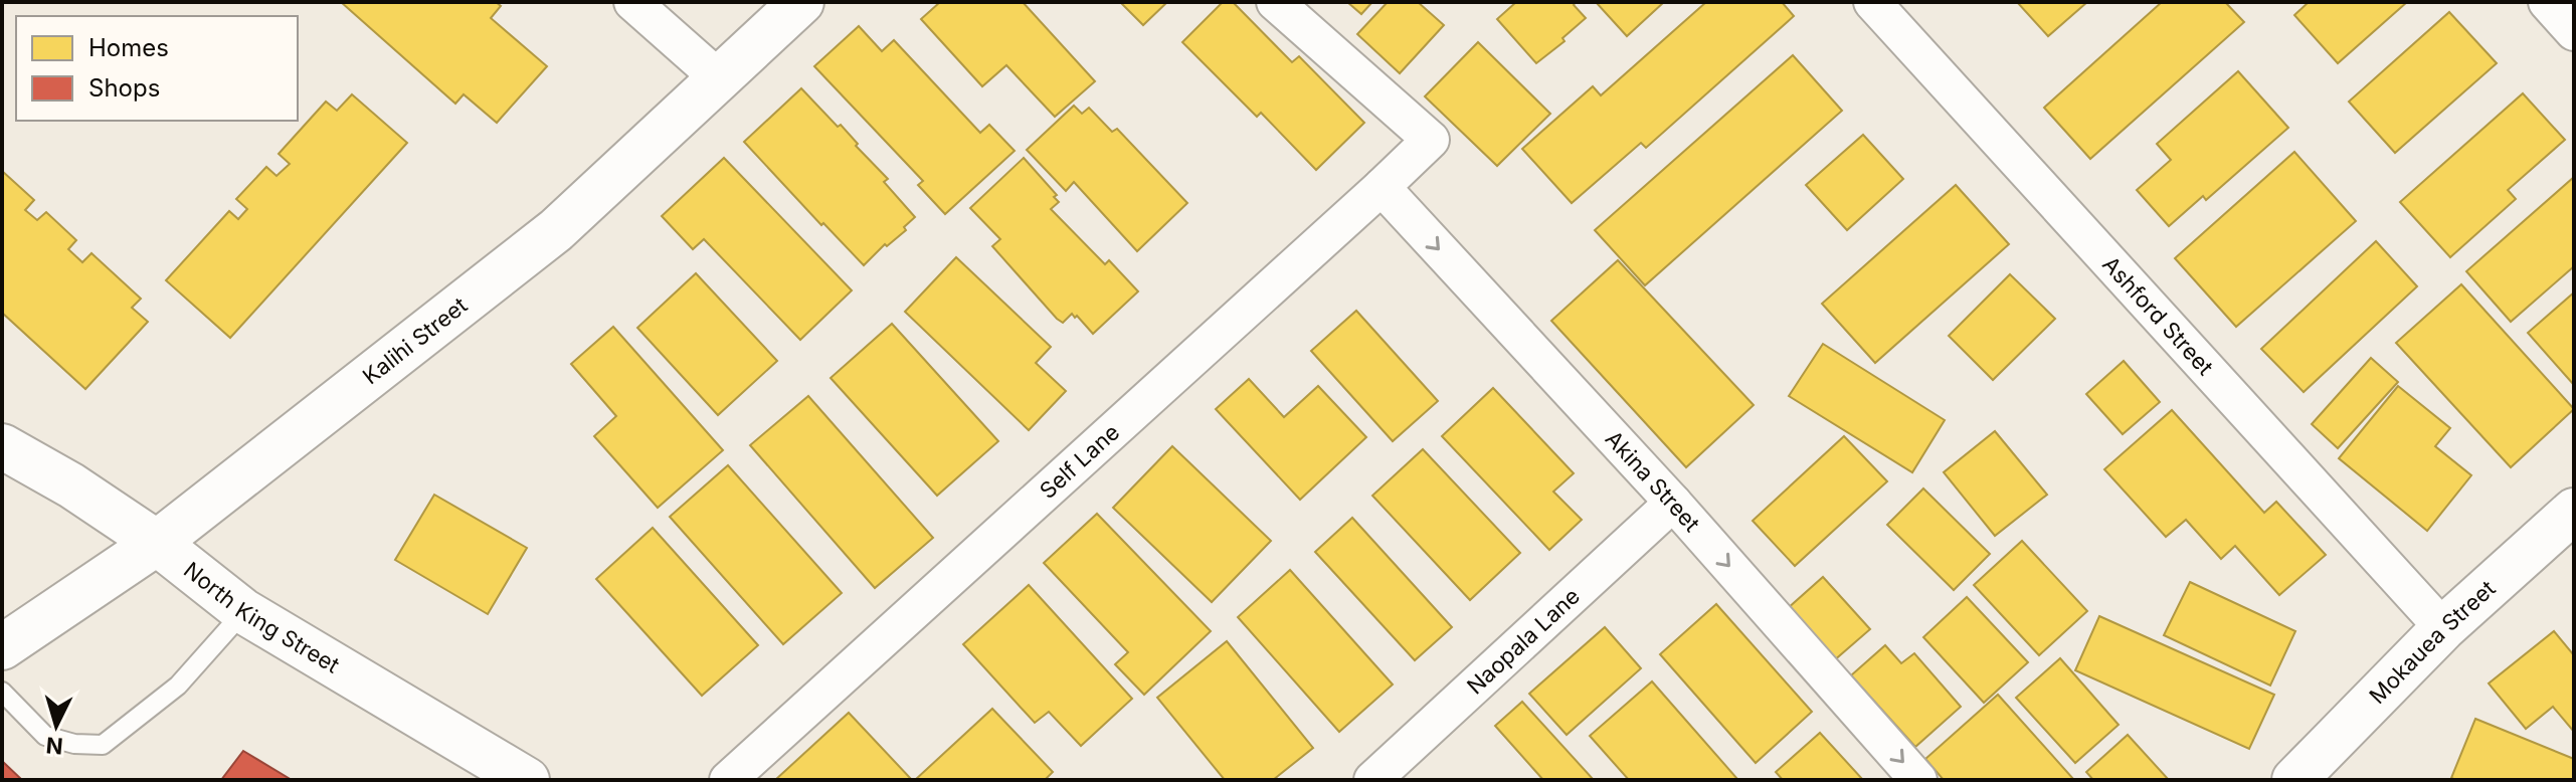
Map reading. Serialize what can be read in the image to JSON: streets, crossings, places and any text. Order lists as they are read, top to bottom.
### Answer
{
  "streets": {
    "main road": ["Kalihi Street", "North King Street", "Mokauea Street"],
    "street": [
      "Ashford Street",
      "Self Lane",
      "Akina Street",
      "Naopala Lane"
    ]
  },
  "crossings": [
    ["Ashford Street", "Mokauea Street"],
    ["Kalihi Street", "North King Street"],
    ["Self Lane", "Akina Street"],
    ["Akina Street", "Naopala Lane"]
  ],
  "one_way": ["Akina Street"],
  "legend": ["Homes", "Shops"],
  "north": "bottom"
}
